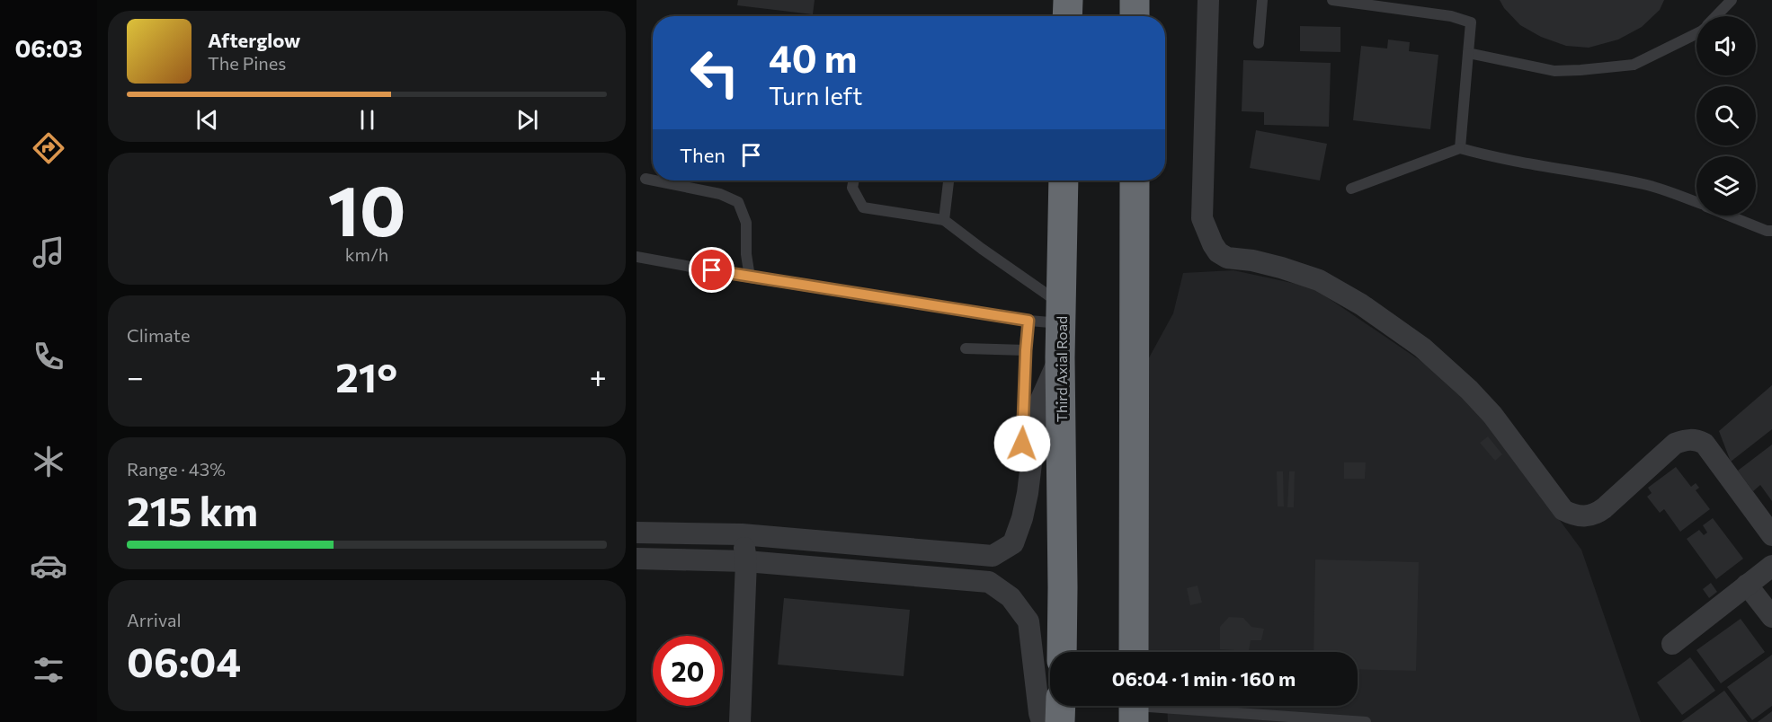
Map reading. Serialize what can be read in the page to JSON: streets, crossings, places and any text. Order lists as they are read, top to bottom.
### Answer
{
  "streets": {
    "highway": ["Third Axial Road"]
  },
  "page": {
    "tabs": "06:03",
    "turn": ["40 m", "Turn left"],
    "song": ["Afterglow", "The Pines"],
    "then": "Then",
    "tile": [
      ["10", "km/h"],
      "Climate",
      ["Range · 43%", "215 km"],
      ["Arrival", "06:04"]
    ],
    "heat": ["−", "21°", "+"],
    "limit": "20",
    "trip": "06:04 · 1 min · 160 m"
  }
}
